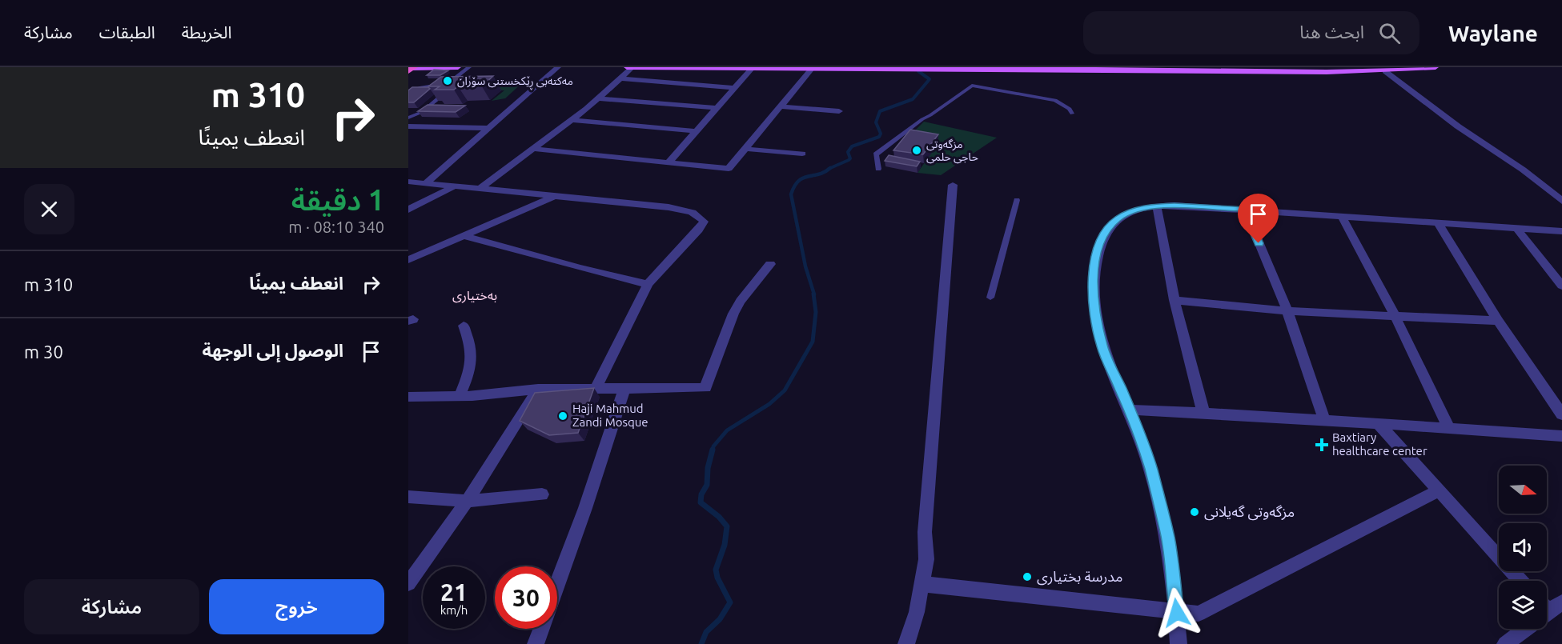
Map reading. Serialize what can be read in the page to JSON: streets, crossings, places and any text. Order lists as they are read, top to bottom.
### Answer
{
  "districts": ["بەختیاری"],
  "places": {
    "other": [
      "مەکتەبی ڕێکخستنی سۆران",
      "مزگەوتی حاجی حلمی",
      "Haji Mahmud Zandi Mosque",
      "مزگەوتی گەیلانی",
      "مدرسة بختيارى"
    ],
    "health": ["Baxtiary healthcare center"]
  },
  "north": "right",
  "page": {
    "header": "Waylane",
    "search": "ابحث هنا",
    "nav": ["الخريطة", "الطبقات", "مشاركة"],
    "turn": ["310 m", "انعطف يمينًا"],
    "heading": ["1 دقيقة", "340 m · 08:10"],
    "list": [
      {
        "name": "انعطف يمينًا",
        "value": "310 m"
      },
      {
        "name": "الوصول إلى الوجهة",
        "value": "30 m"
      }
    ],
    "speed": "21 km/h",
    "limit": "30",
    "buttons": ["خروج", "مشاركة"]
  }
}
